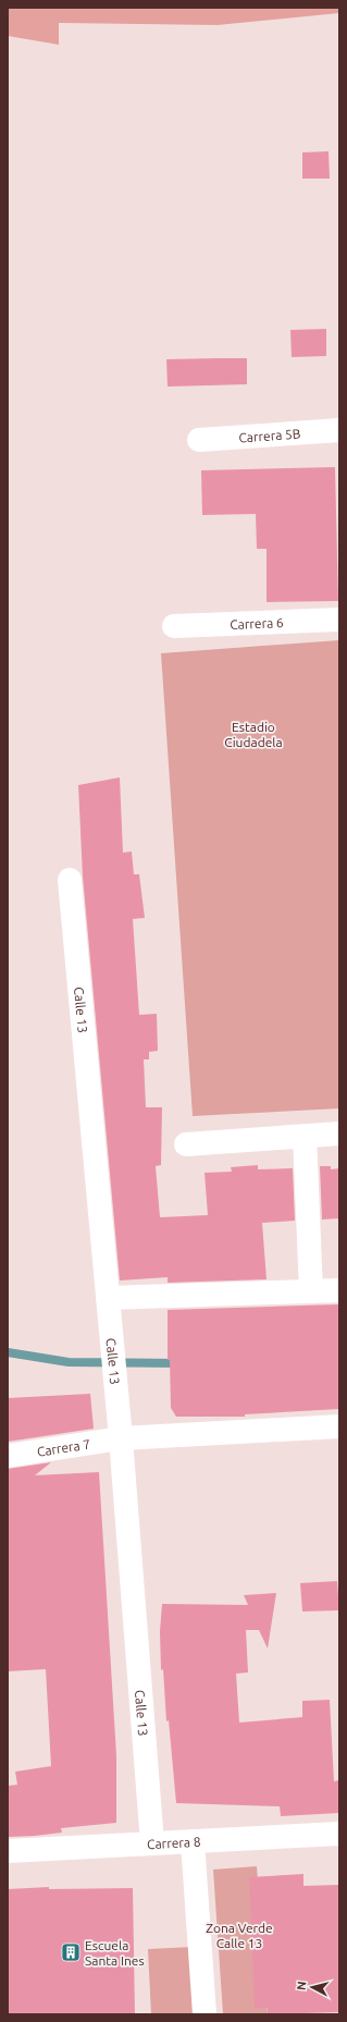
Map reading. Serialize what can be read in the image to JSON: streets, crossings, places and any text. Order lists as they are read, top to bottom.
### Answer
{
  "streets": {
    "street": [
      "Carrera 5B",
      "Carrera 6",
      "Calle 13",
      "Carrera 7",
      "Carrera 8"
    ]
  },
  "crossings": [
    ["Calle 13", "Carrera 7"],
    ["Calle 13", "Carrera 8"]
  ],
  "parks": ["Estadio Ciudadela", "Zona Verde Calle 13"],
  "places": {
    "building": ["Escuela Santa Ines"]
  },
  "north": "left"
}
